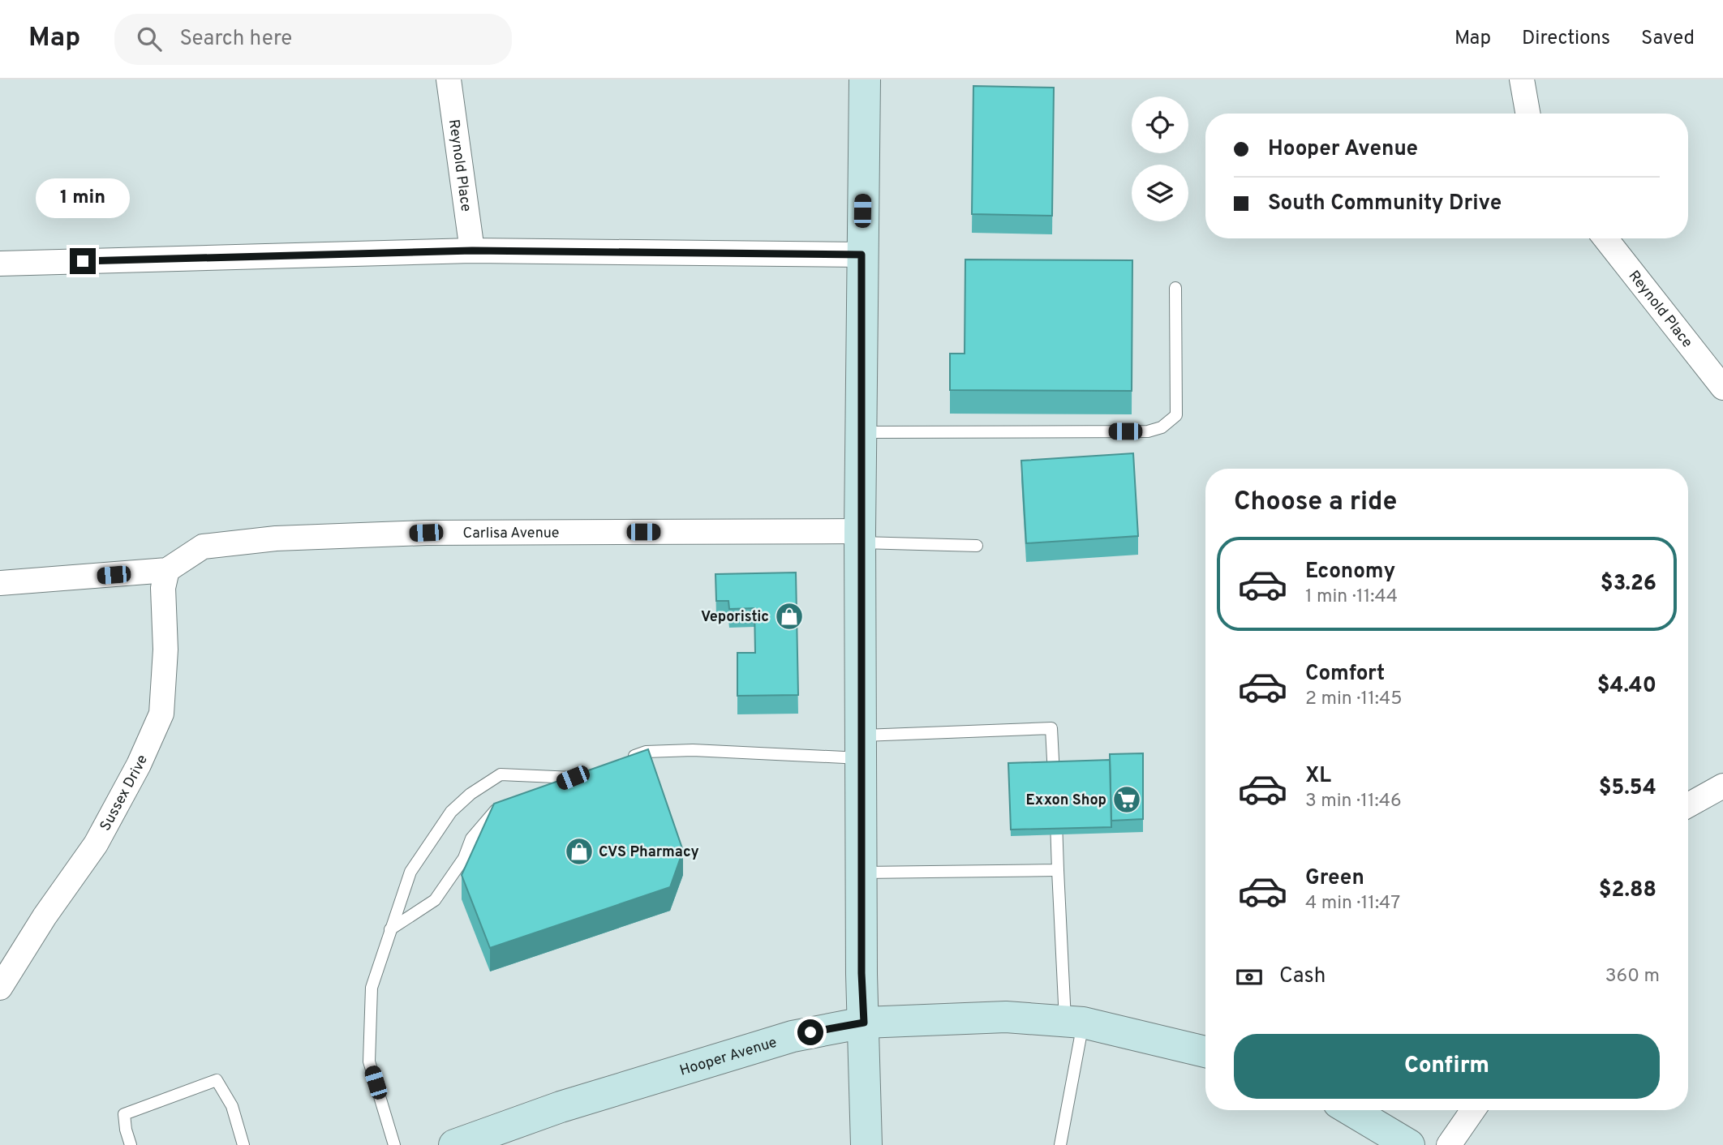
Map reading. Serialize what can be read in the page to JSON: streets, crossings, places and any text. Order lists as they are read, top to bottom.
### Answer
{
  "streets": {
    "street": [
      "Reynold Place",
      "Carlisa Avenue",
      "Sussex Drive",
      "Hooper Avenue"
    ]
  },
  "crossings": [
    ["Carlisa Avenue", "Sussex Drive"]
  ],
  "places": {
    "shop": ["Veporistic", "CVS Pharmacy"],
    "supermarket": ["Exxon Shop"]
  },
  "page": {
    "header": "Map",
    "search": "Search here",
    "nav": ["Map", "Directions", "Saved"],
    "banner": ["Hooper Avenue", "South Community Drive"],
    "bubble": "1 min",
    "heading": "Choose a ride",
    "list": [
      {
        "name": "Economy",
        "note": "1 min · 11:44",
        "value": "$3.26"
      },
      {
        "name": "Comfort",
        "note": "2 min · 11:45",
        "value": "$4.40"
      },
      {
        "name": "XL",
        "note": "3 min · 11:46",
        "value": "$5.54"
      },
      {
        "name": "Green",
        "note": "4 min · 11:47",
        "value": "$2.88"
      }
    ],
    "pay": ["Cash", "360 m"],
    "buttons": "Confirm"
  }
}
